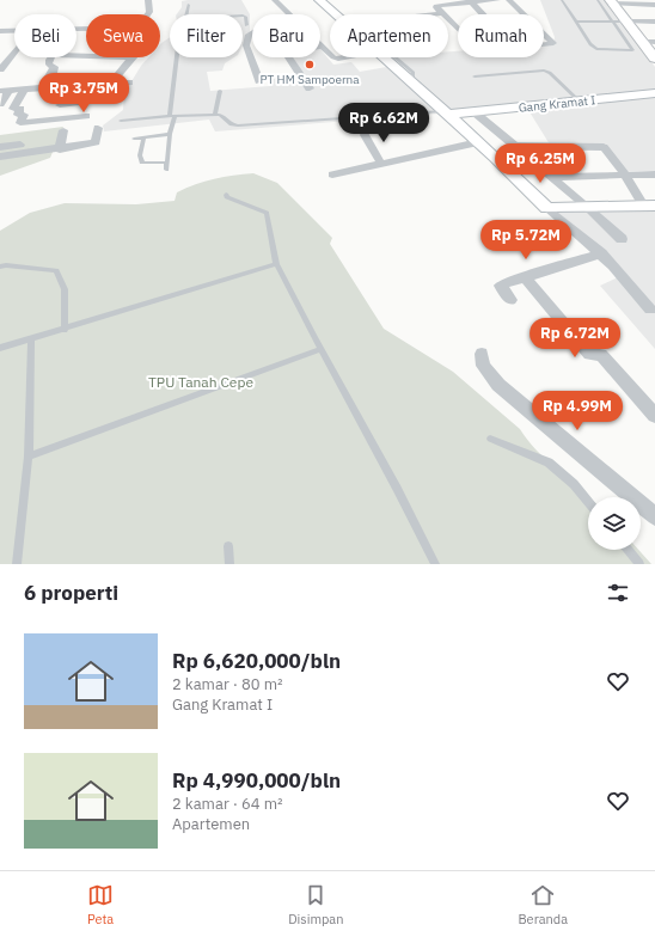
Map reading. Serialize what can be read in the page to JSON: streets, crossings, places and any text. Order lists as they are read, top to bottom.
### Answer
{
  "streets": {
    "street": ["Gang Kramat I"]
  },
  "parks": ["TPU Tanah Cepe"],
  "places": ["PT HM Sampoerna"],
  "page": {
    "chip": [
      "Beli",
      "Sewa",
      "Filter",
      "Baru",
      "Apartemen",
      "Rumah"
    ],
    "price": [
      "Rp 3.75M",
      "Rp 6.62M",
      "Rp 6.25M",
      "Rp 5.72M",
      "Rp 6.72M",
      "Rp 4.99M"
    ],
    "heading": "6 properti",
    "list": [
      {
        "name": "Rp 6,620,000/bln",
        "note": "2 kamar · 80 m² · Gang Kramat I"
      },
      {
        "name": "Rp 4,990,000/bln",
        "note": "2 kamar · 64 m² · Apartemen"
      }
    ],
    "tabs": ["Peta", "Disimpan", "Beranda"]
  }
}
